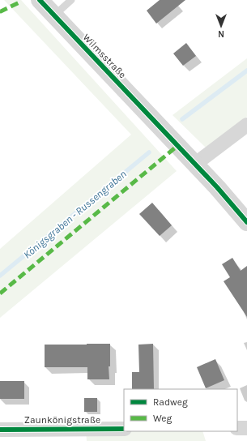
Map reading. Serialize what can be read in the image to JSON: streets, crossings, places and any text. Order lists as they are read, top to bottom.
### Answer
{
  "streets": {
    "street": ["Wilmsstraße", "Zaunkönigstraße"]
  },
  "water": ["Königsgraben - Russengraben"],
  "legend": ["Radweg", "Weg"],
  "north": "bottom"
}
